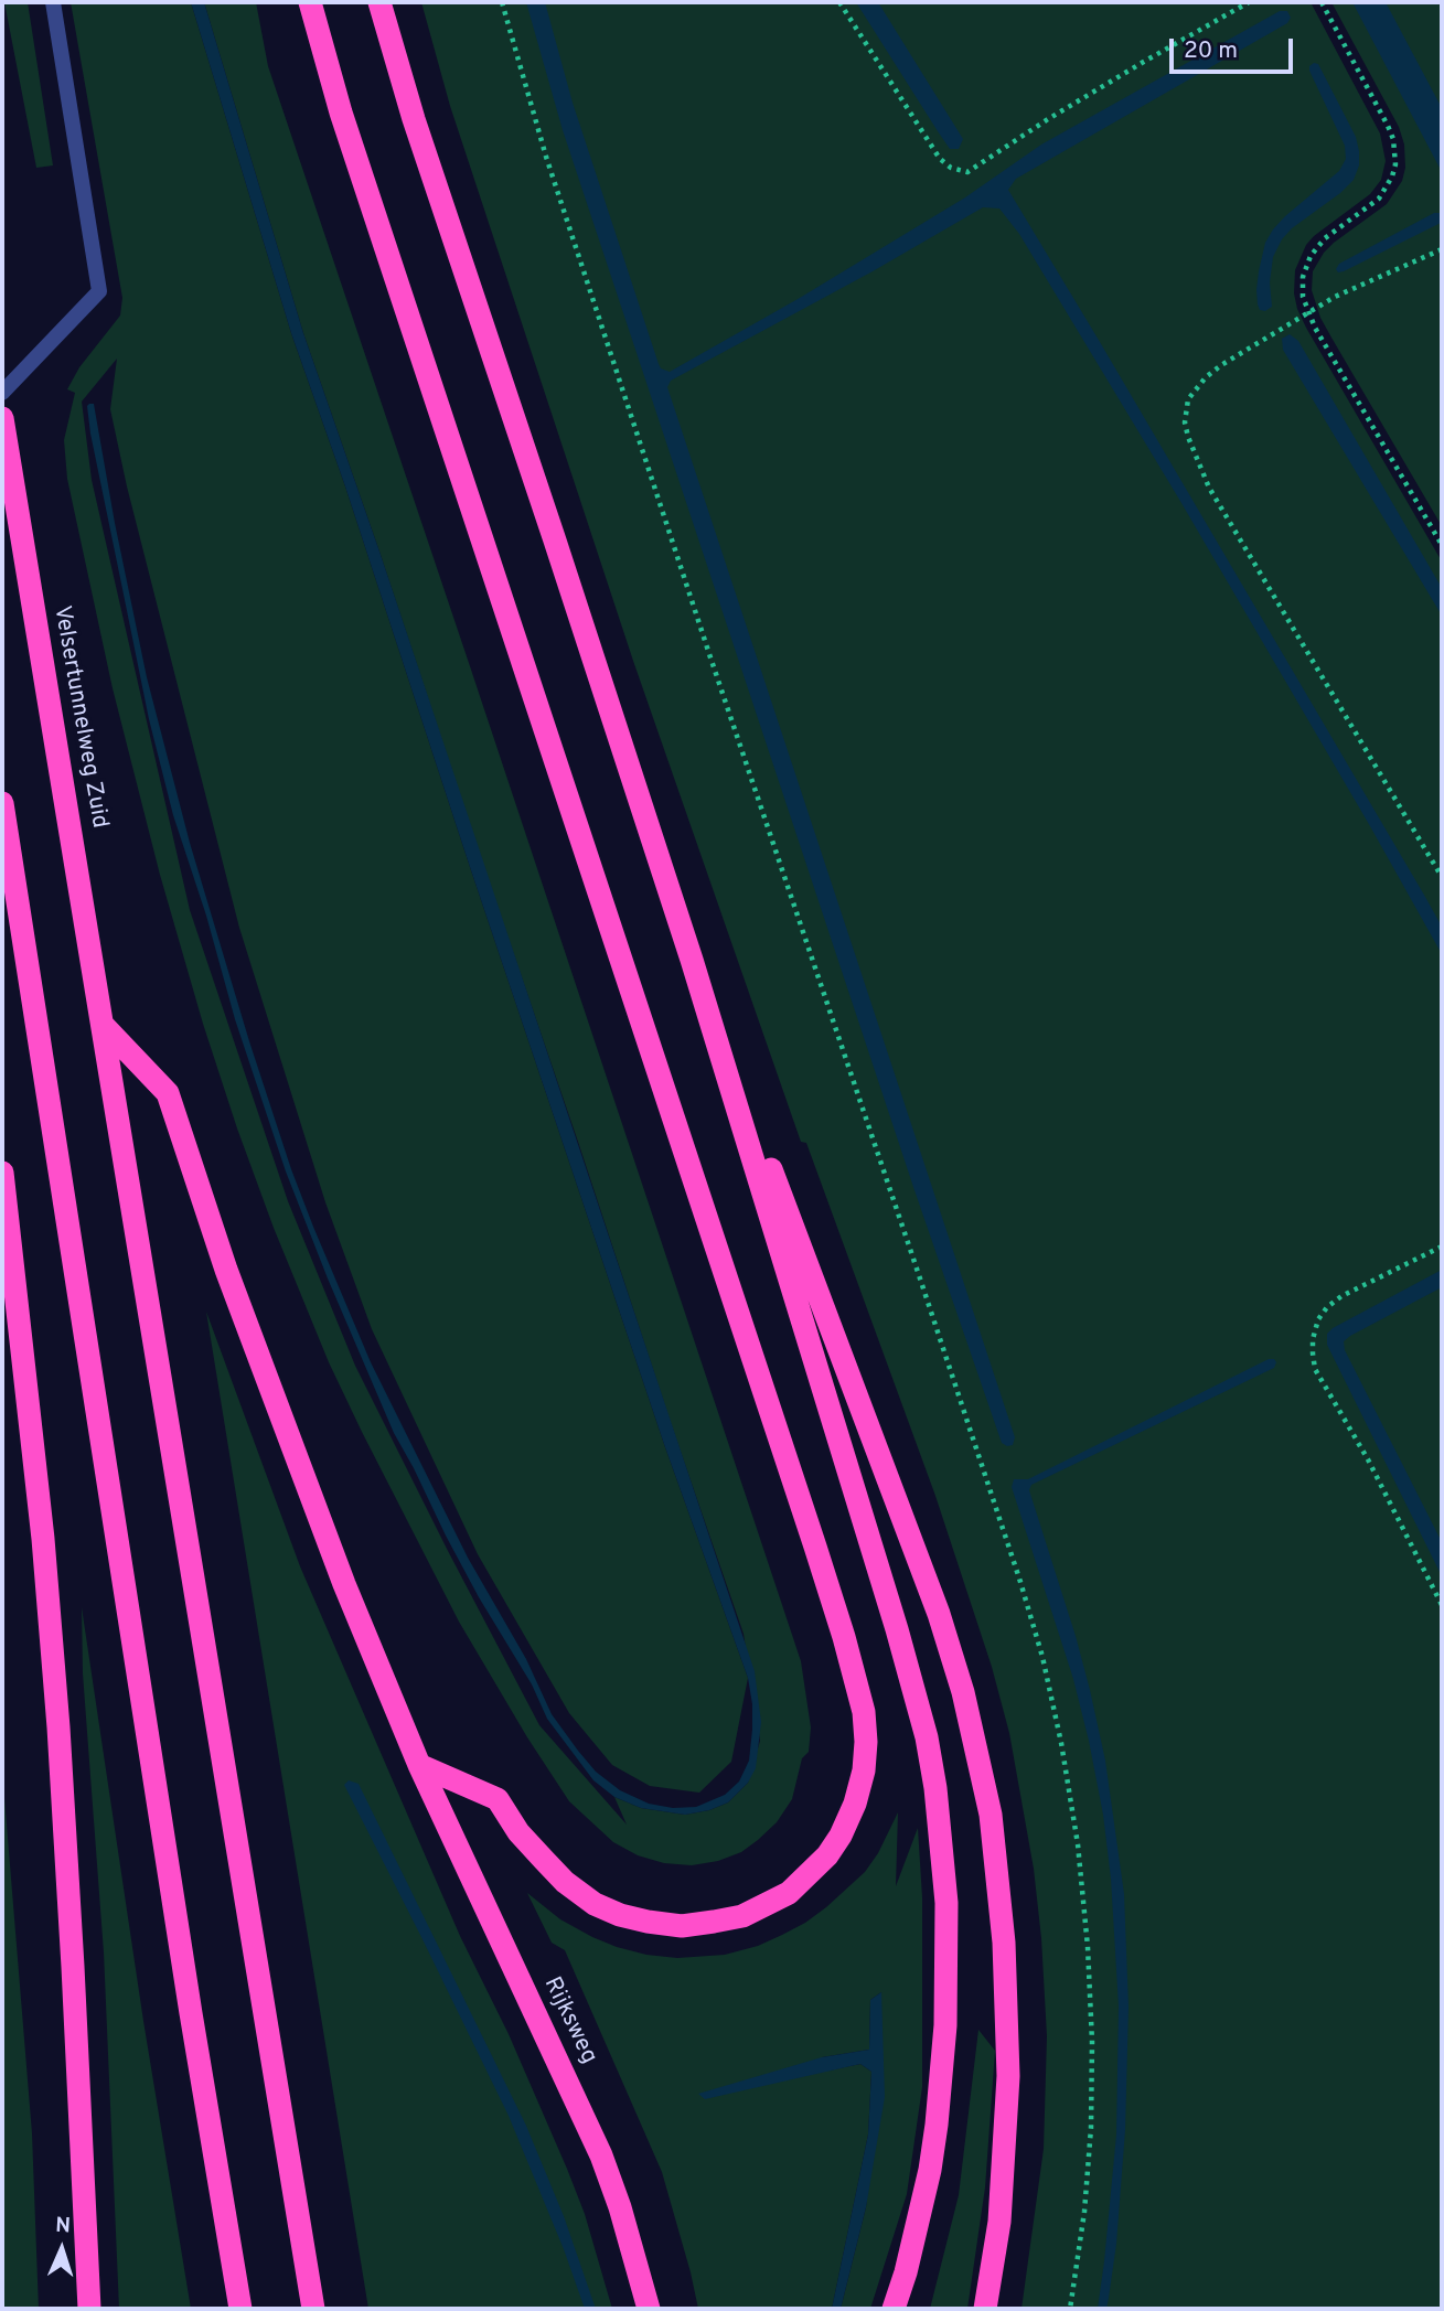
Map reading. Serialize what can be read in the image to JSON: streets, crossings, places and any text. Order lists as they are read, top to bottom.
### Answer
{
  "streets": {
    "highway": ["Velsertunnelweg Zuid", "Rijksweg"]
  },
  "crossings": [
    ["Velsertunnelweg Zuid", "Rijksweg"]
  ],
  "scale_bar": "20 m",
  "north": "top"
}
